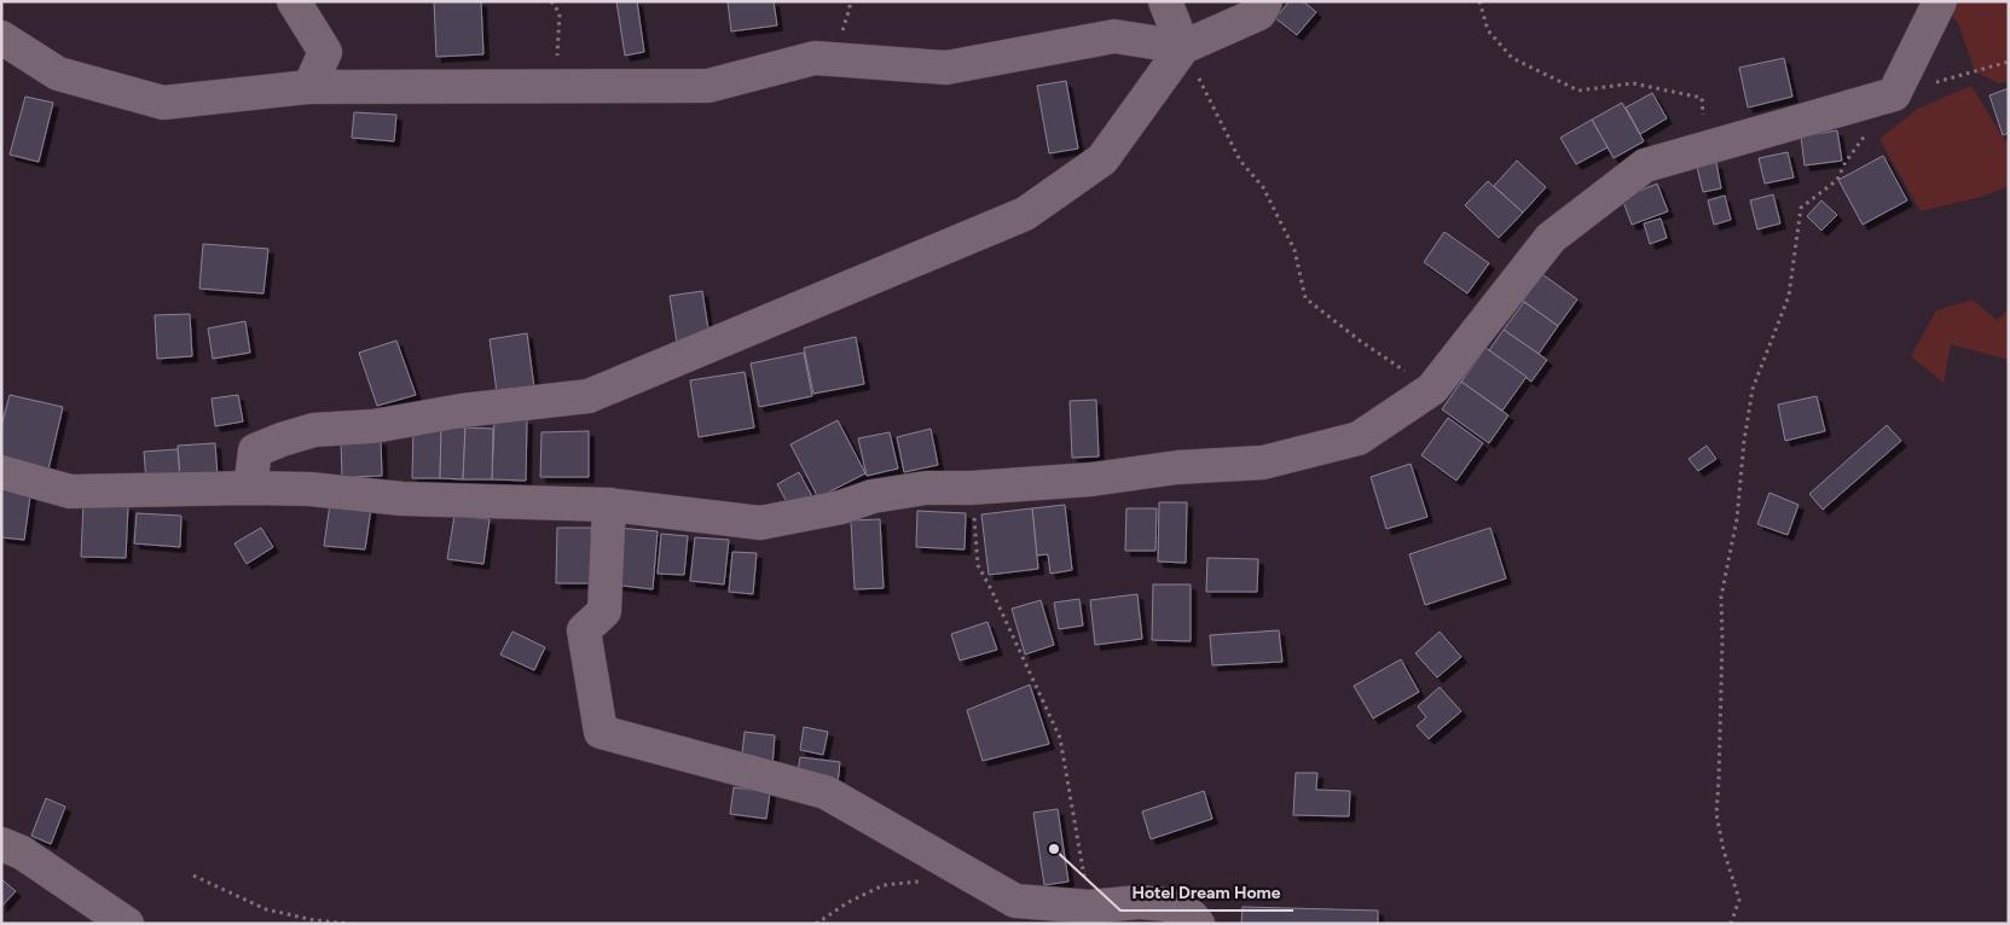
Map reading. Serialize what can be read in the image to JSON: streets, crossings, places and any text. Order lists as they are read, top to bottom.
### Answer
{
  "places": ["Hotel Dream Home"]
}
